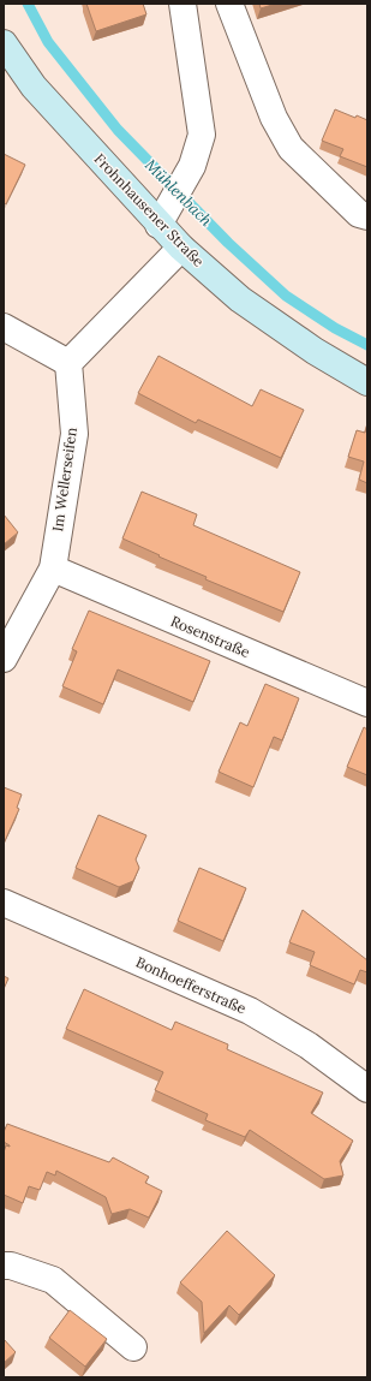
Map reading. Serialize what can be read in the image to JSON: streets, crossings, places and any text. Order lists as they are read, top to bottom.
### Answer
{
  "streets": {
    "main road": ["Frohnhausener Straße"],
    "street": ["Im Wellerseifen", "Rosenstraße", "Bonhoefferstraße"]
  },
  "crossings": [
    ["Im Wellerseifen", "Rosenstraße"]
  ],
  "water": ["Mühlenbach"]
}
